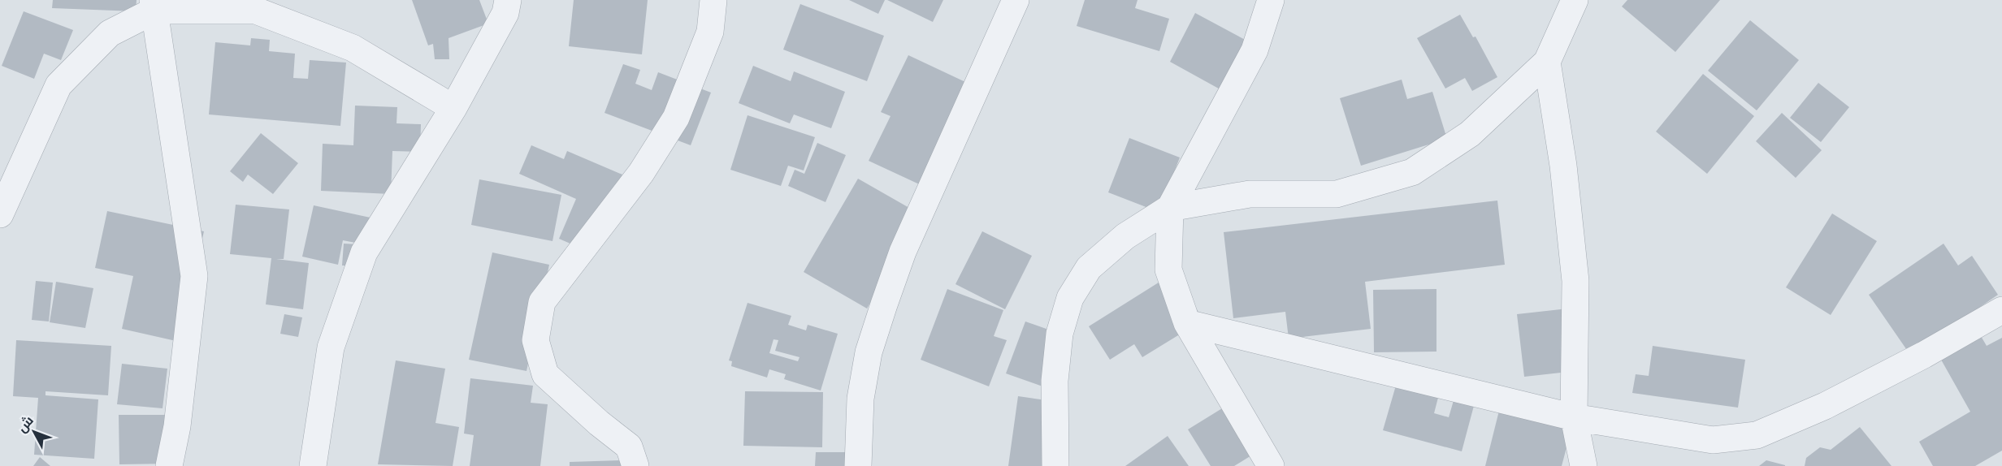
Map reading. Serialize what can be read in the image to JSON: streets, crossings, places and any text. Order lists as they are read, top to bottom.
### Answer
{
  "north": "top left"
}
